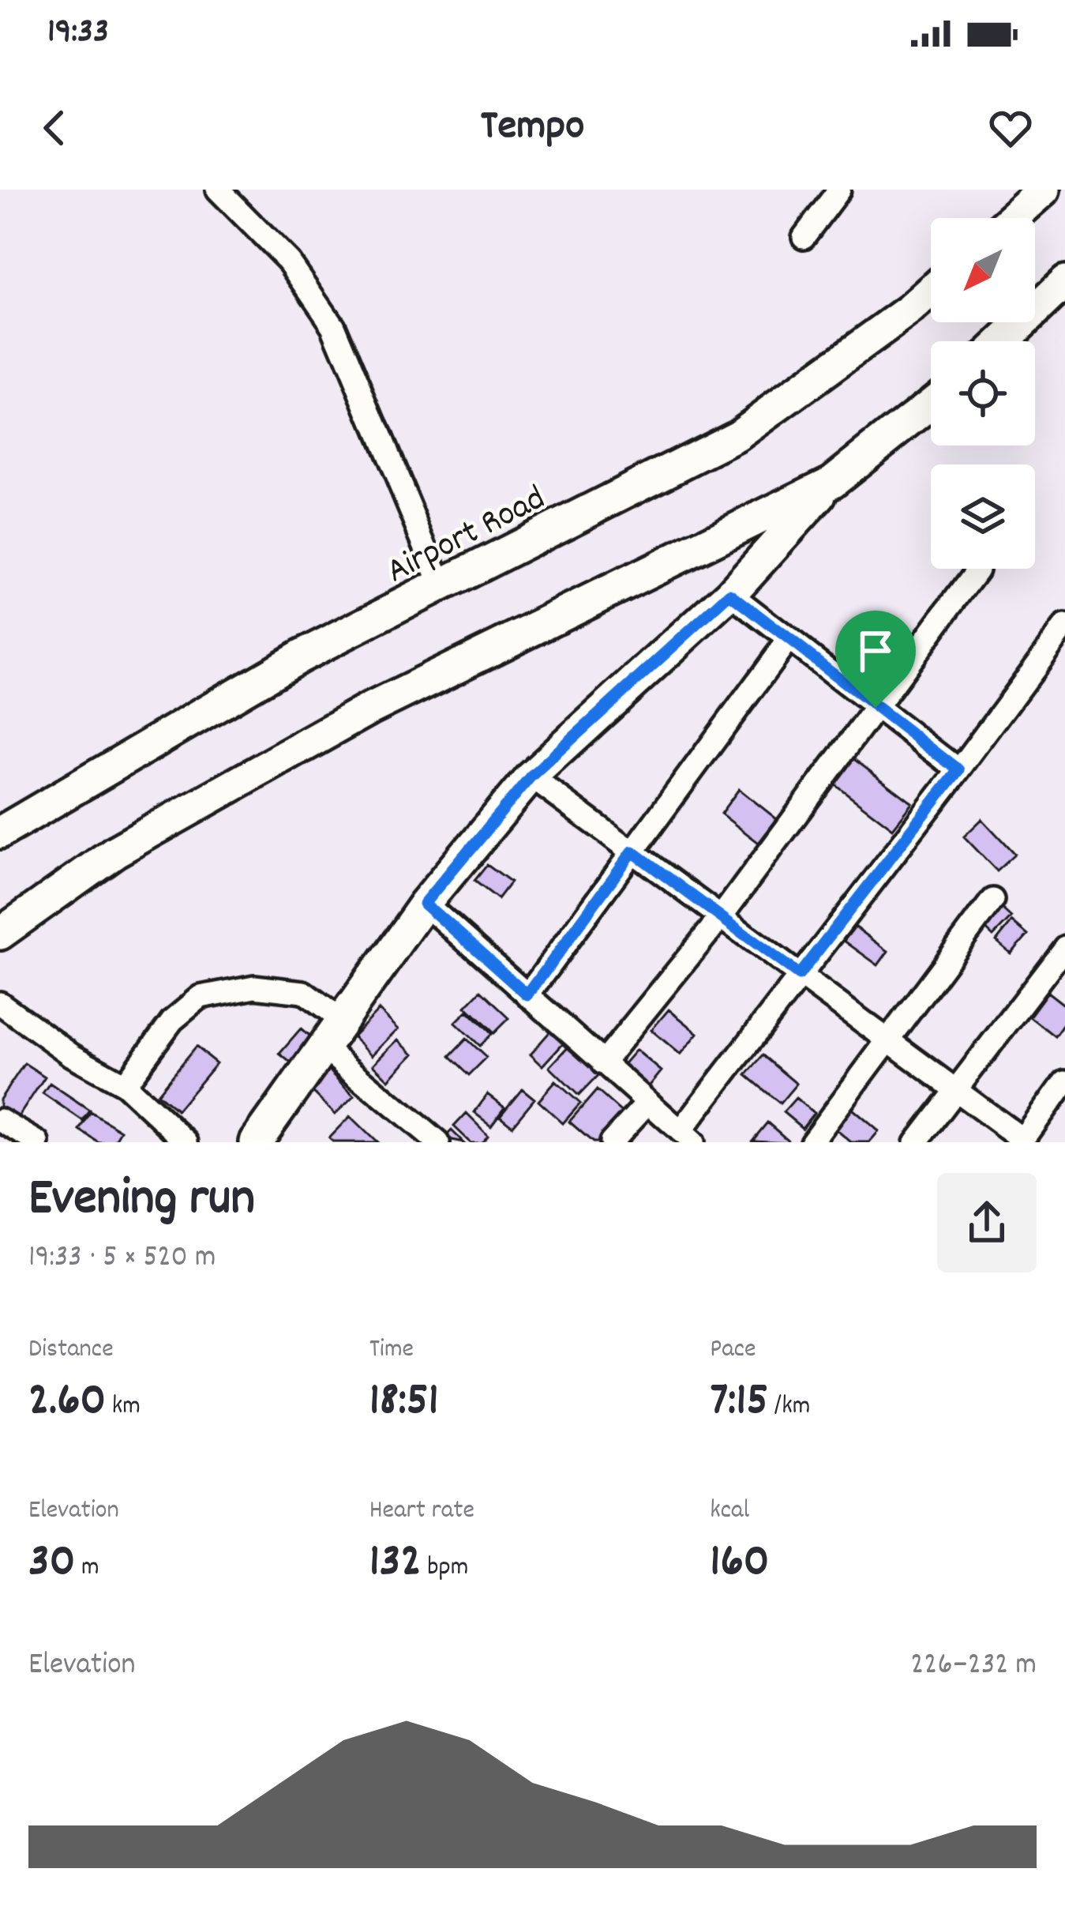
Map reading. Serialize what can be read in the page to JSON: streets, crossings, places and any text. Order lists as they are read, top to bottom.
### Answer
{
  "streets": {
    "main road": ["Airport Road"]
  },
  "north": "bottom left",
  "page": {
    "status": "19:33",
    "header": "Tempo",
    "heading": ["Evening run", "19:33 · 5 × 520 m"],
    "stats": [
      ["Distance", "2.60 km"],
      ["Time", "18:51"],
      ["Pace", "7:15 /km"],
      ["Elevation", "30 m"],
      ["Heart rate", "132 bpm"],
      ["kcal", "160"]
    ],
    "chart": ["Elevation", "226–232 m"]
  }
}
